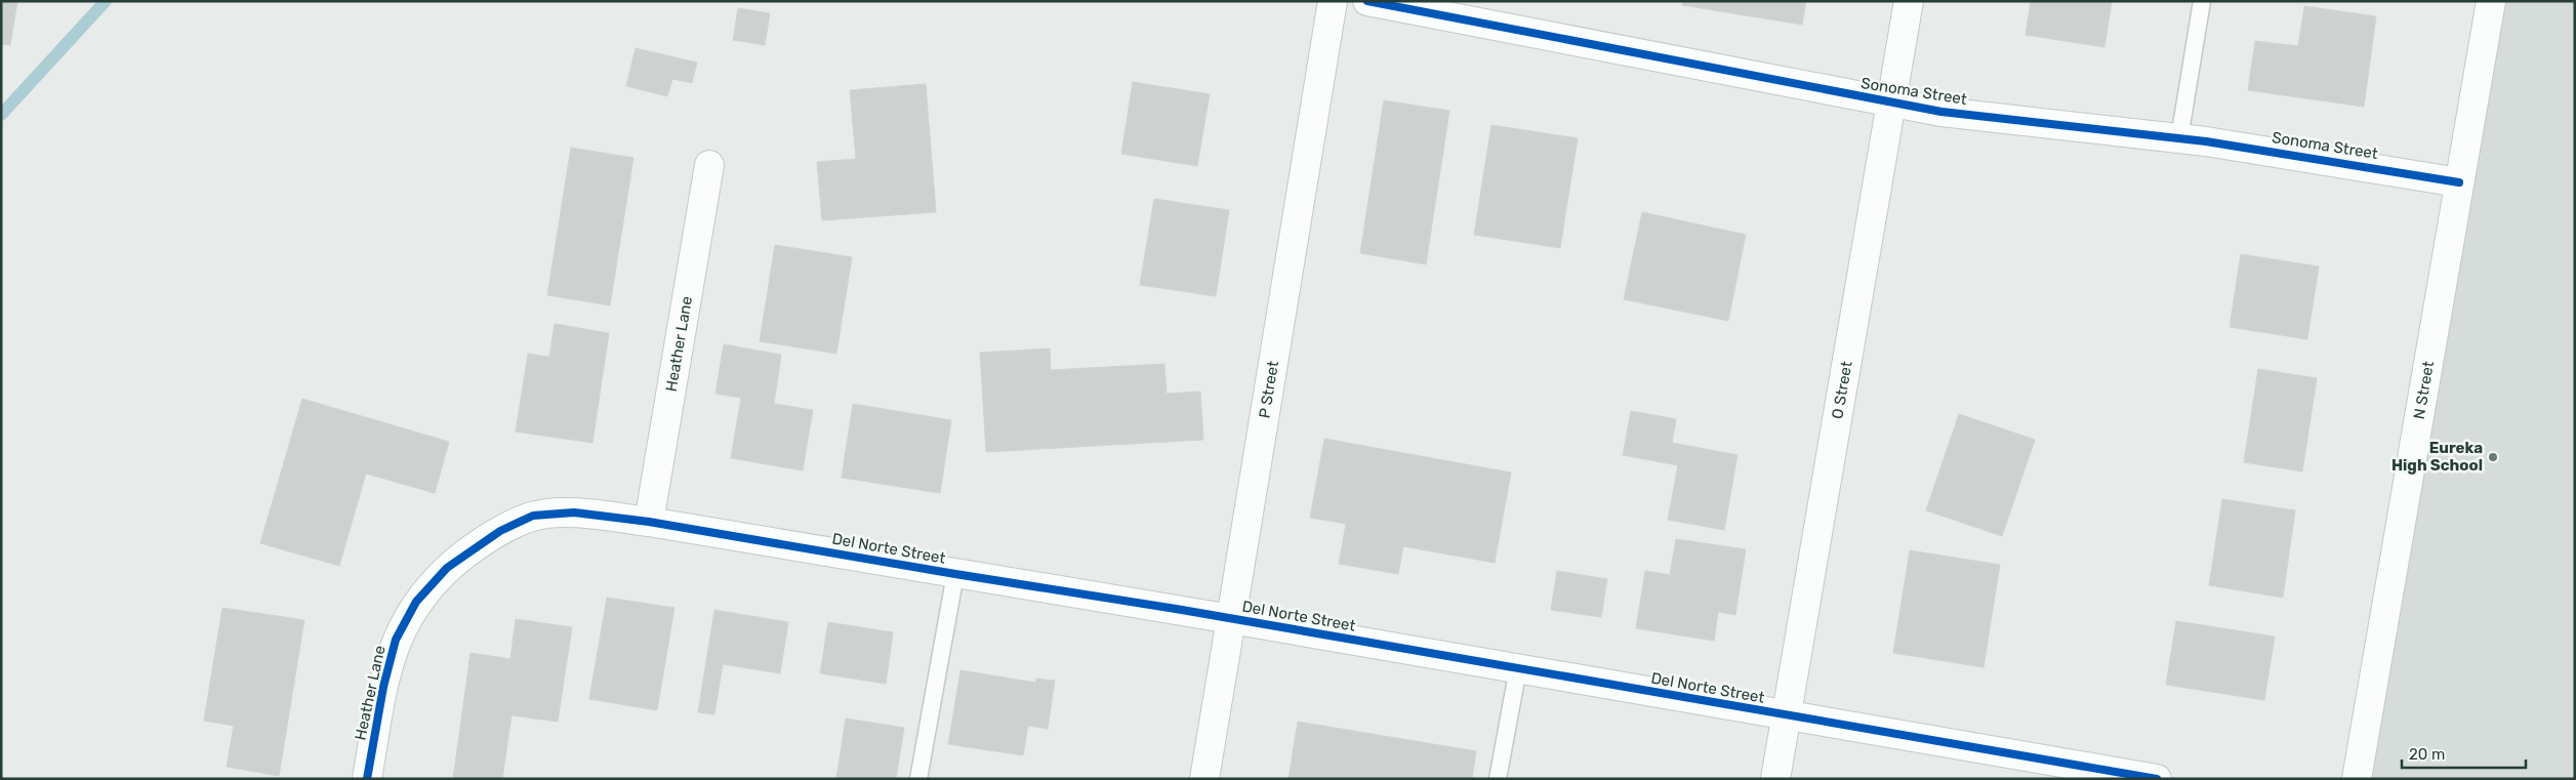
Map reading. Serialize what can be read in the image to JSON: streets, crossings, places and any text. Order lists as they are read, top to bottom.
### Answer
{
  "streets": {
    "street": [
      "Sonoma Street",
      "Heather Lane",
      "P Street",
      "O Street",
      "N Street",
      "Del Norte Street"
    ]
  },
  "crossings": [
    ["Sonoma Street", "O Street"],
    ["Sonoma Street", "N Street"],
    ["Heather Lane", "Del Norte Street"],
    ["P Street", "Del Norte Street"],
    ["O Street", "Del Norte Street"]
  ],
  "places": ["Eureka High School"],
  "scale_bar": "20 m"
}
